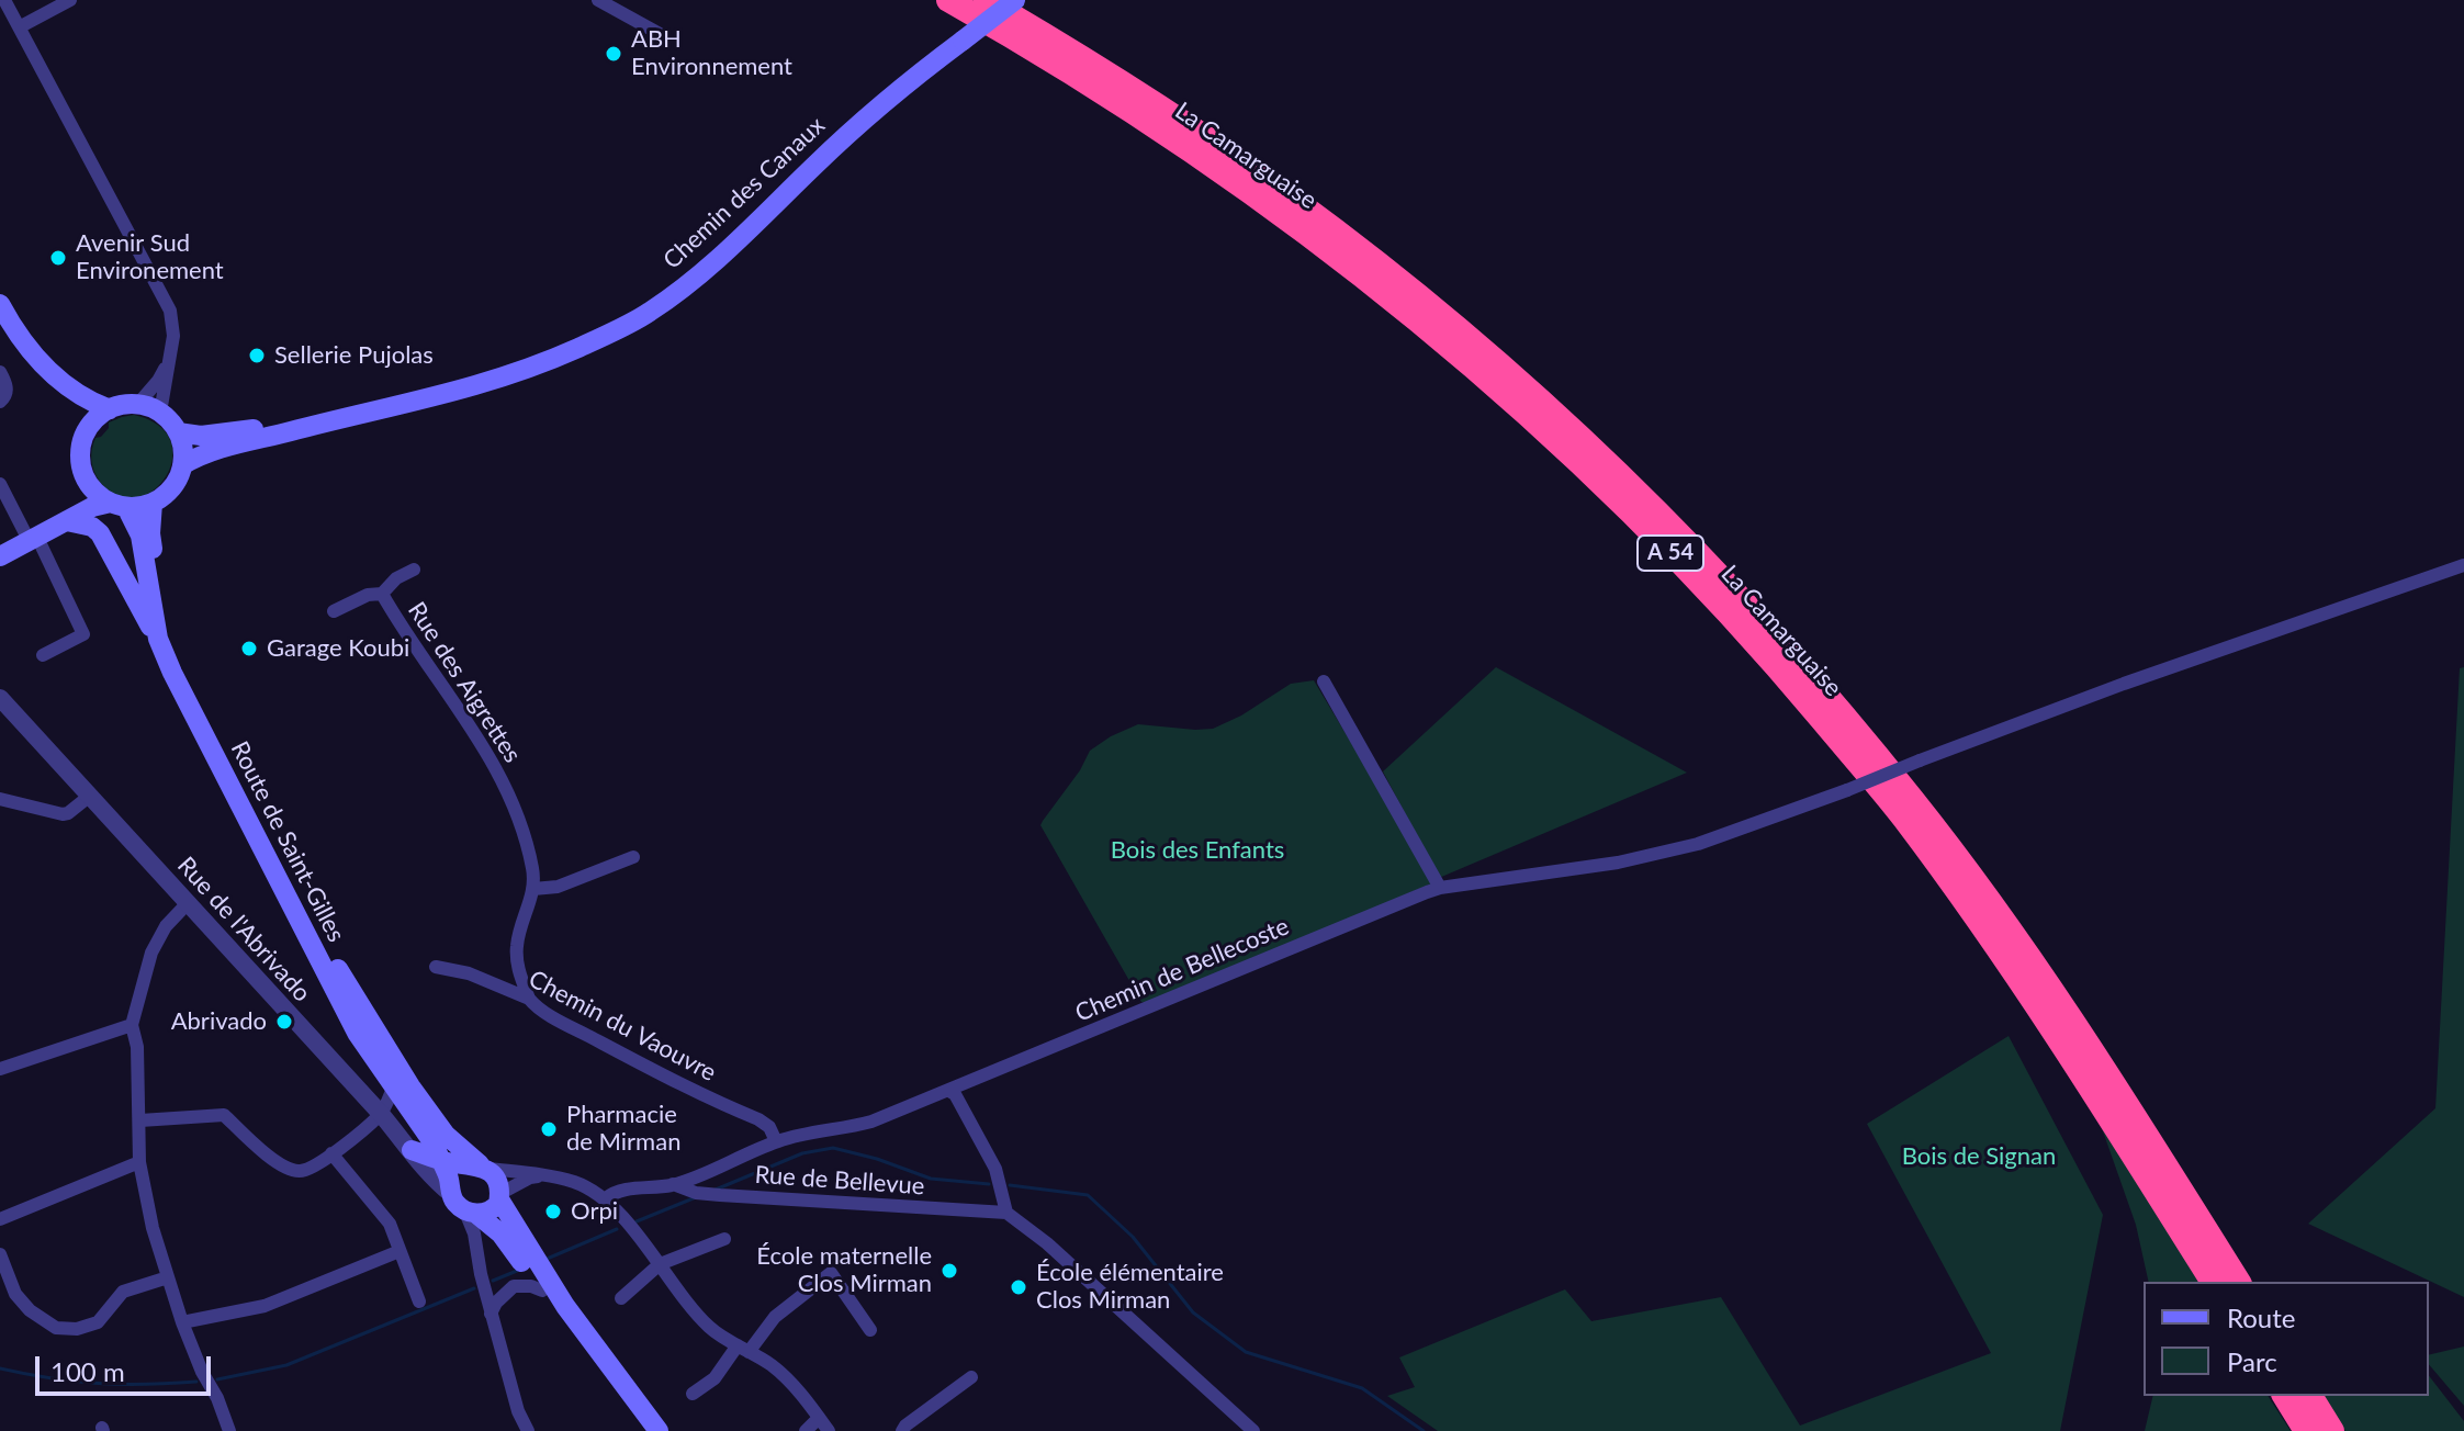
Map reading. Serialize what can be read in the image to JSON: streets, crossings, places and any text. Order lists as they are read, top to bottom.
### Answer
{
  "streets": {
    "highway": ["La Camarguaise", "A 54"],
    "main road": ["Chemin des Canaux", "Route de Saint-Gilles"],
    "street": [
      "Rue des Aigrettes",
      "Rue de l'Abrivado",
      "Chemin de Bellecoste",
      "Chemin du Vaouvre",
      "Rue de Bellevue"
    ]
  },
  "crossings": [
    ["Chemin des Canaux", "Route de Saint-Gilles"],
    ["Rue des Aigrettes", "Chemin du Vaouvre"],
    ["Route de Saint-Gilles", "Rue de l'Abrivado"],
    ["Chemin de Bellecoste", "Chemin du Vaouvre"],
    ["Chemin de Bellecoste", "Rue de Bellevue"]
  ],
  "parks": ["Bois des Enfants", "Bois de Signan"],
  "places": [
    "ABH Environnement",
    "Avenir Sud Environement",
    "Sellerie Pujolas",
    "Garage Koubi",
    "Abrivado",
    "Pharmacie de Mirman",
    "Orpi",
    "École maternelle Clos Mirman",
    "École élémentaire Clos Mirman"
  ],
  "legend": ["Route", "Parc"],
  "scale_bar": "100 m"
}
